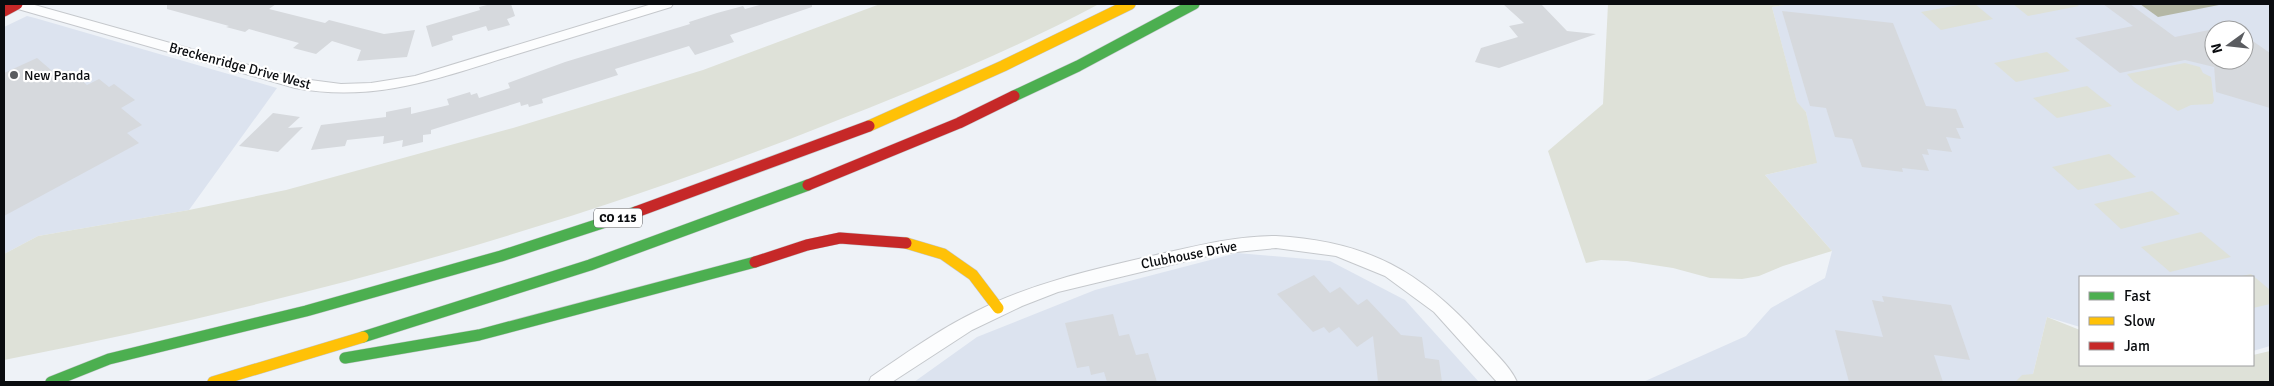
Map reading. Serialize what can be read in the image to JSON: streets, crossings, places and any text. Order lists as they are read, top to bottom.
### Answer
{
  "streets": {
    "main road": ["CO 115"],
    "street": ["Breckenridge Drive West", "Clubhouse Drive"]
  },
  "places": ["New Panda"],
  "legend": ["Fast", "Slow", "Jam"],
  "north": "left"
}
